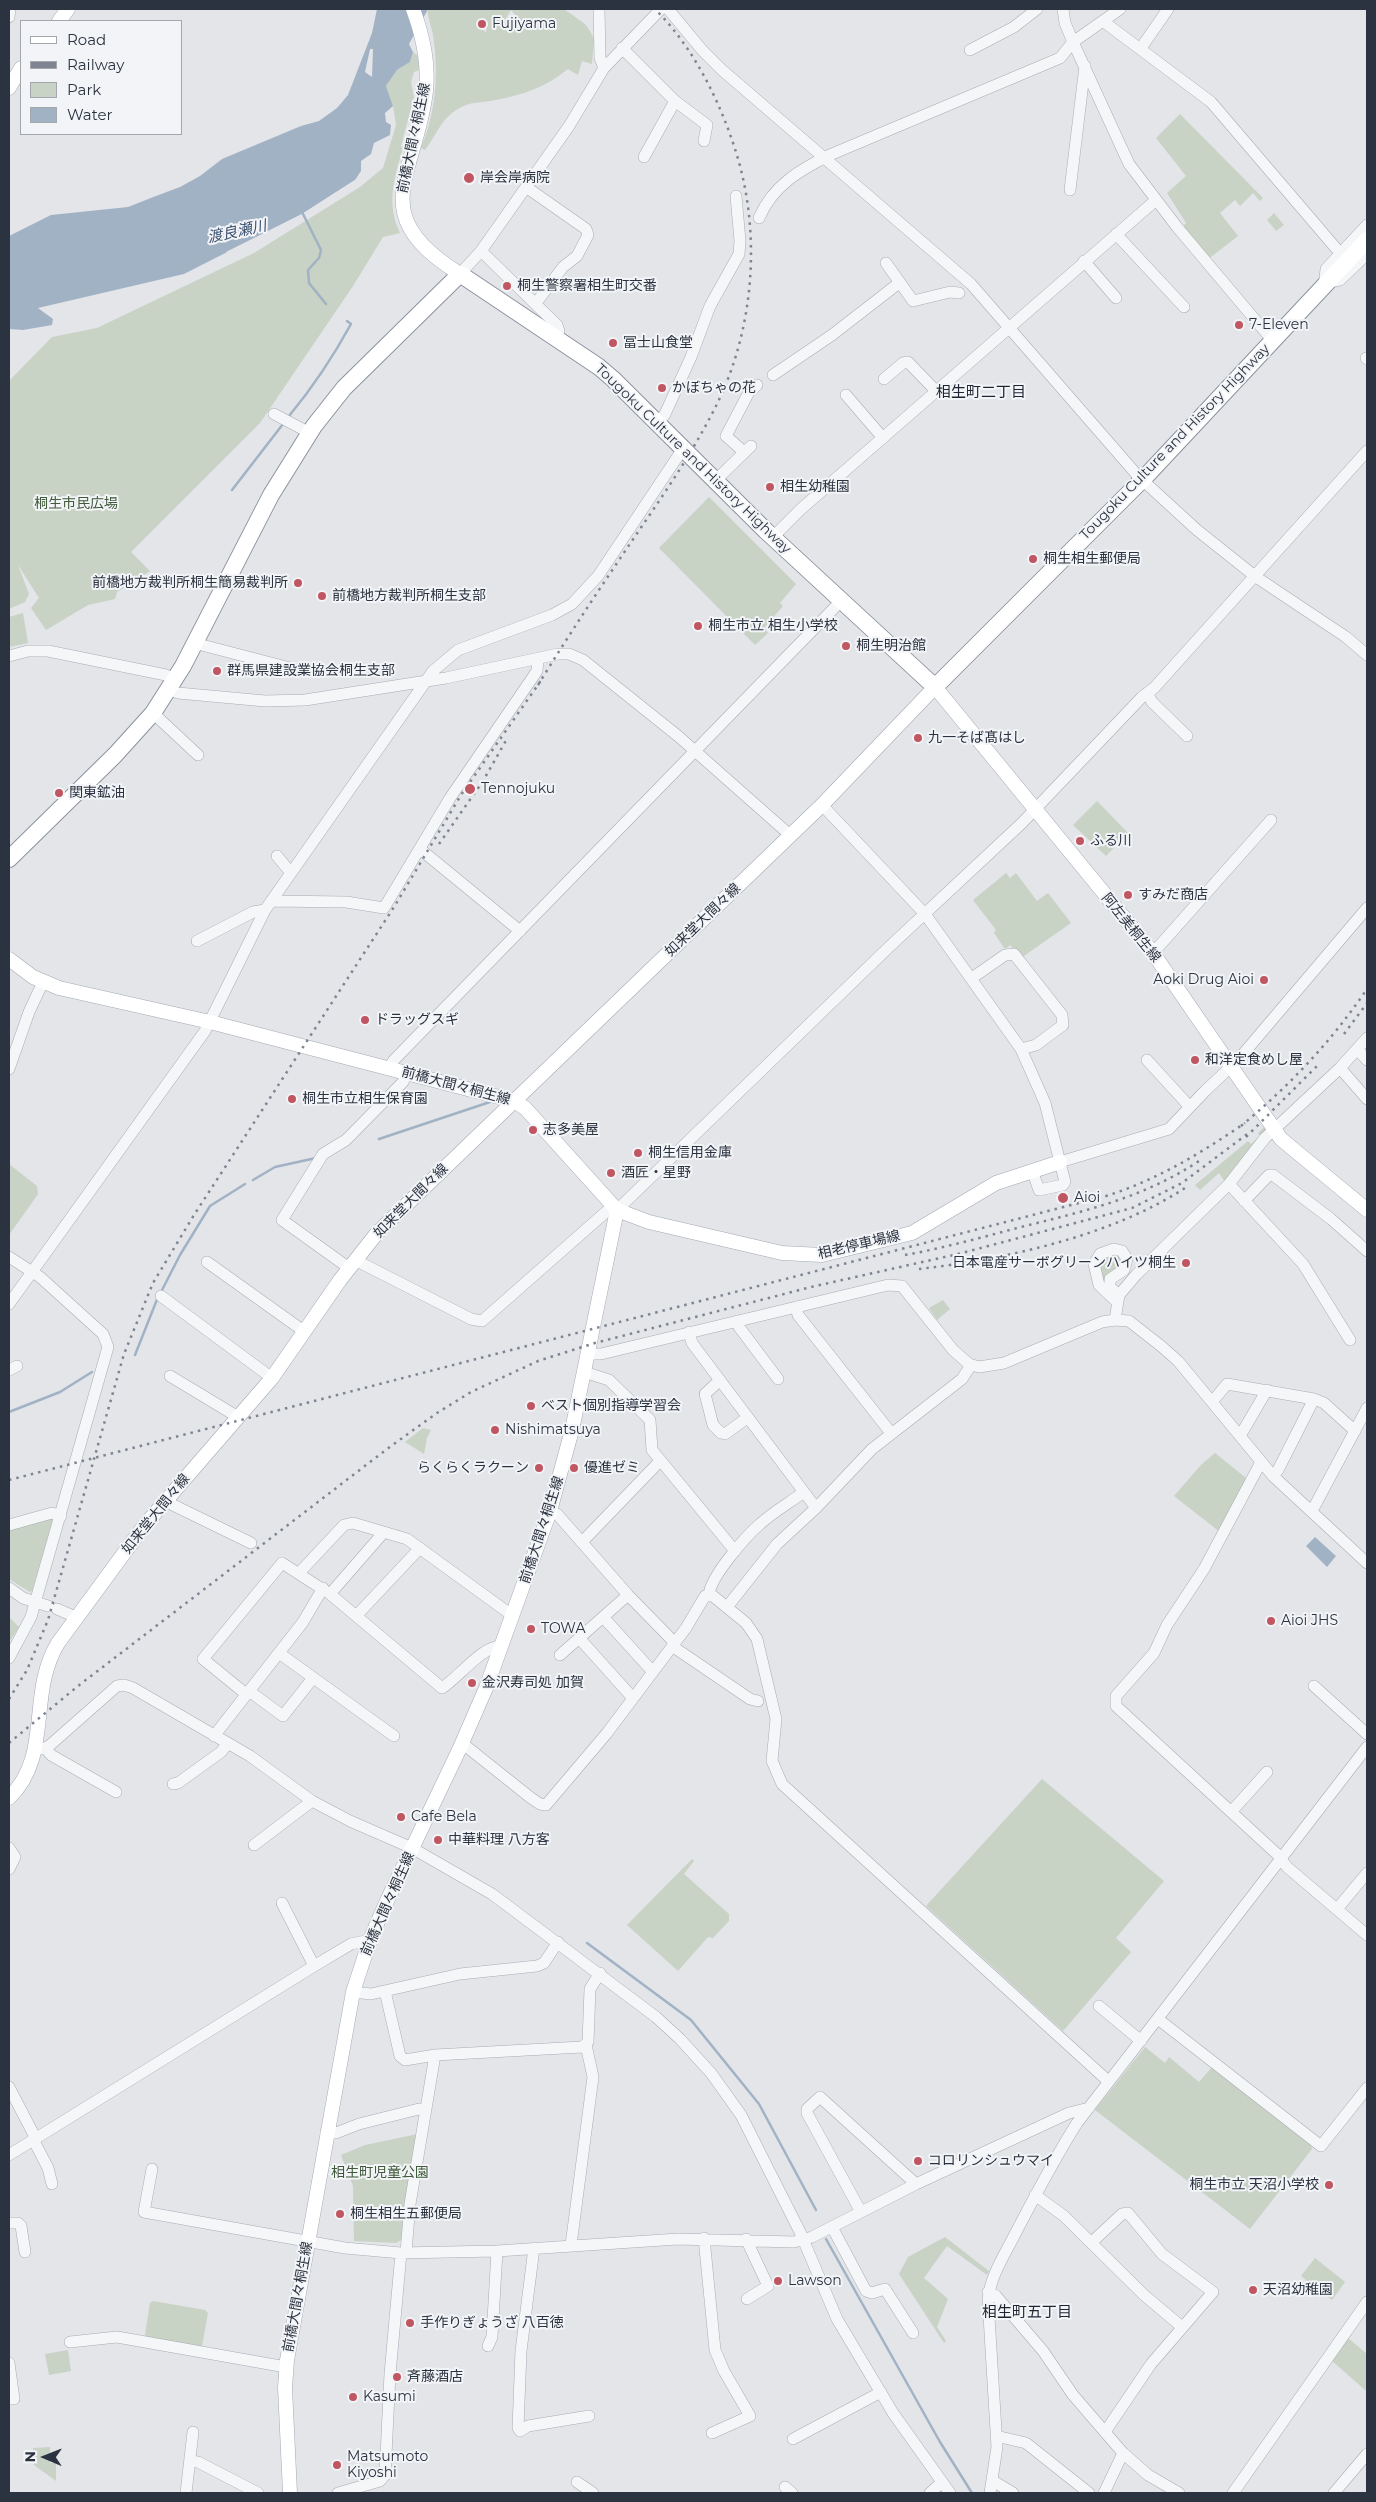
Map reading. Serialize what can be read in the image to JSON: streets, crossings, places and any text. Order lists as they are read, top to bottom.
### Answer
{
  "streets": {
    "highway": ["Tougoku Culture and History Highway"],
    "main road": [
      "前橋大間々桐生線",
      "如来堂大間々線",
      "阿左美桐生線",
      "相老停車場線"
    ]
  },
  "crossings": [
    ["前橋大間々桐生線", "Tougoku Culture and History Highway"],
    ["前橋大間々桐生線", "如来堂大間々線"],
    ["前橋大間々桐生線", "相老停車場線"],
    ["Tougoku Culture and History Highway", "如来堂大間々線"],
    ["Tougoku Culture and History Highway", "阿左美桐生線"],
    ["如来堂大間々線", "阿左美桐生線"]
  ],
  "districts": ["相生町二丁目", "相生町五丁目"],
  "water": ["渡良瀬川"],
  "parks": ["桐生市民広場", "相生町児童公園"],
  "places": [
    "Fujiyama",
    "岸会岸病院",
    "桐生警察署相生町交番",
    "7-Eleven",
    "冨士山食堂",
    "かぼちゃの花",
    "相生幼稚園",
    "桐生相生郵便局",
    "前橋地方裁判所桐生簡易裁判所",
    "前橋地方裁判所桐生支部",
    "桐生市立 相生小学校",
    "桐生明治館",
    "群馬県建設業協会桐生支部",
    "九一そば髙はし",
    "Tennojuku",
    "関東鉱油",
    "ふる川",
    "すみだ商店",
    "Aoki Drug Aioi",
    "ドラッグスギ",
    "和洋定食めし屋",
    "桐生市立相生保育園",
    "志多美屋",
    "桐生信用金庫",
    "酒匠・星野",
    "Aioi",
    "日本電産サーボグリーンハイツ桐生",
    "ベスト個別指導学習会",
    "Nishimatsuya",
    "らくらくラクーン",
    "優進ゼミ",
    "Aioi JHS",
    "TOWA",
    "金沢寿司処 加賀",
    "Cafe Bela",
    "中華料理 八方客",
    "コロリンシュウマイ",
    "桐生市立 天沼小学校",
    "桐生相生五郵便局",
    "Lawson",
    "天沼幼稚園",
    "手作りぎょうざ 八百徳",
    "斉藤酒店",
    "Kasumi",
    "Matsumoto Kiyoshi"
  ],
  "legend": [
    "Road",
    "Railway",
    "Park",
    "Water"
  ],
  "north": "left"
}
